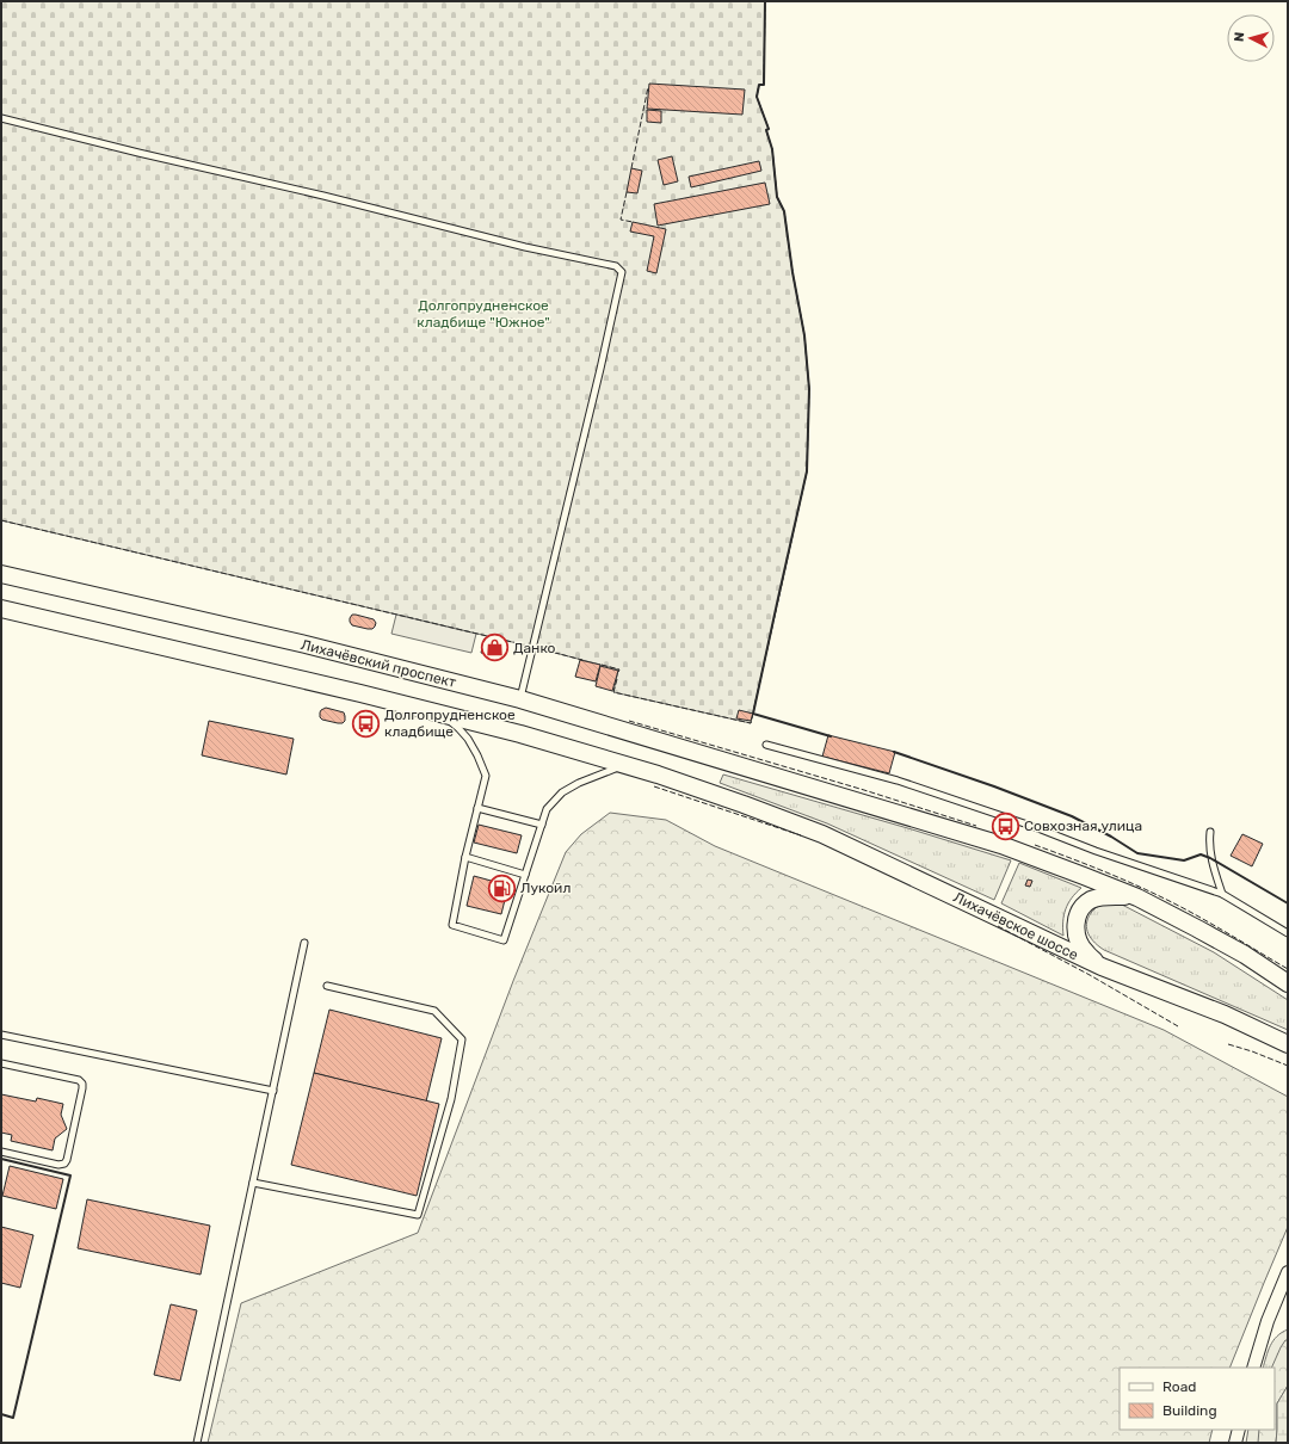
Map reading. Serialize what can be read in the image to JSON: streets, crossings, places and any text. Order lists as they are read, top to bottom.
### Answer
{
  "streets": {
    "main road": ["Лихачёвский проспект", "Лихачёвское шоссе"]
  },
  "parks": ["Долгопрудненское кладбище \"Южное\""],
  "places": {
    "shop": ["Данко"],
    "bus stop": ["Долгопрудненское кладбище", "Совхозная улица"],
    "fuel station": ["Лукойл"]
  },
  "legend": ["Road", "Building"],
  "north": "left"
}
